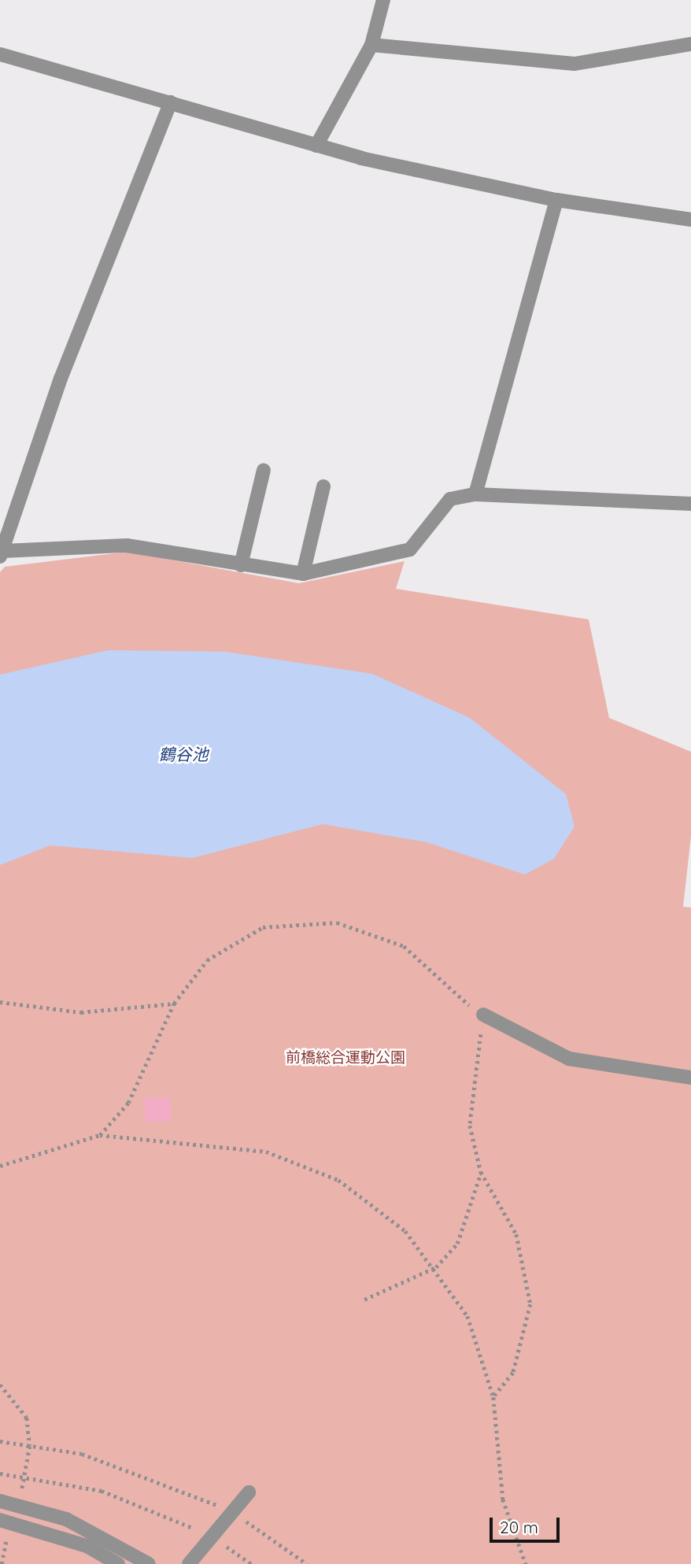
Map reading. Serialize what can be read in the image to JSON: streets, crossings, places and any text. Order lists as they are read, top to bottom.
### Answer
{
  "water": ["鶴谷池"],
  "parks": ["前橋総合運動公園"],
  "scale_bar": "20 m"
}
